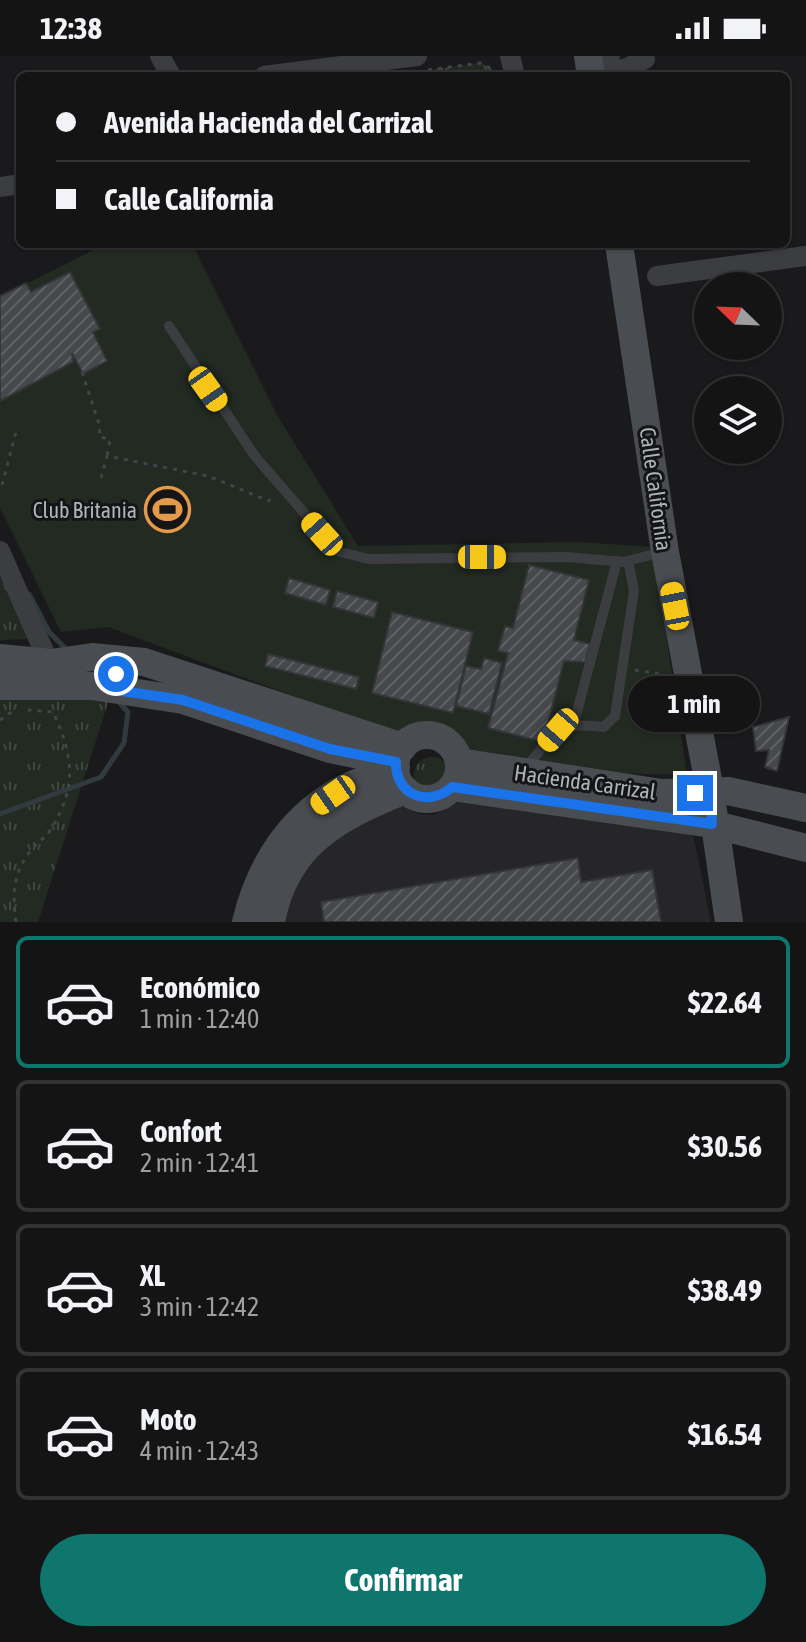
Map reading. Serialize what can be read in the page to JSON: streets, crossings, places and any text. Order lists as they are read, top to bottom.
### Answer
{
  "streets": {
    "street": ["Calle California", "Hacienda Carrizal"]
  },
  "crossings": [
    ["Calle California", "Hacienda Carrizal"]
  ],
  "places": {
    "sports": ["Club Britania"]
  },
  "north": "top left",
  "page": {
    "status": "12:38",
    "banner": ["Avenida Hacienda del Carrizal", "Calle California"],
    "bubble": "1 min",
    "list": [
      {
        "name": "Económico",
        "note": "1 min · 12:40",
        "value": "$22.64"
      },
      {
        "name": "Confort",
        "note": "2 min · 12:41",
        "value": "$30.56"
      },
      {
        "name": "XL",
        "note": "3 min · 12:42",
        "value": "$38.49"
      },
      {
        "name": "Moto",
        "note": "4 min · 12:43",
        "value": "$16.54"
      }
    ],
    "buttons": "Confirmar"
  }
}
